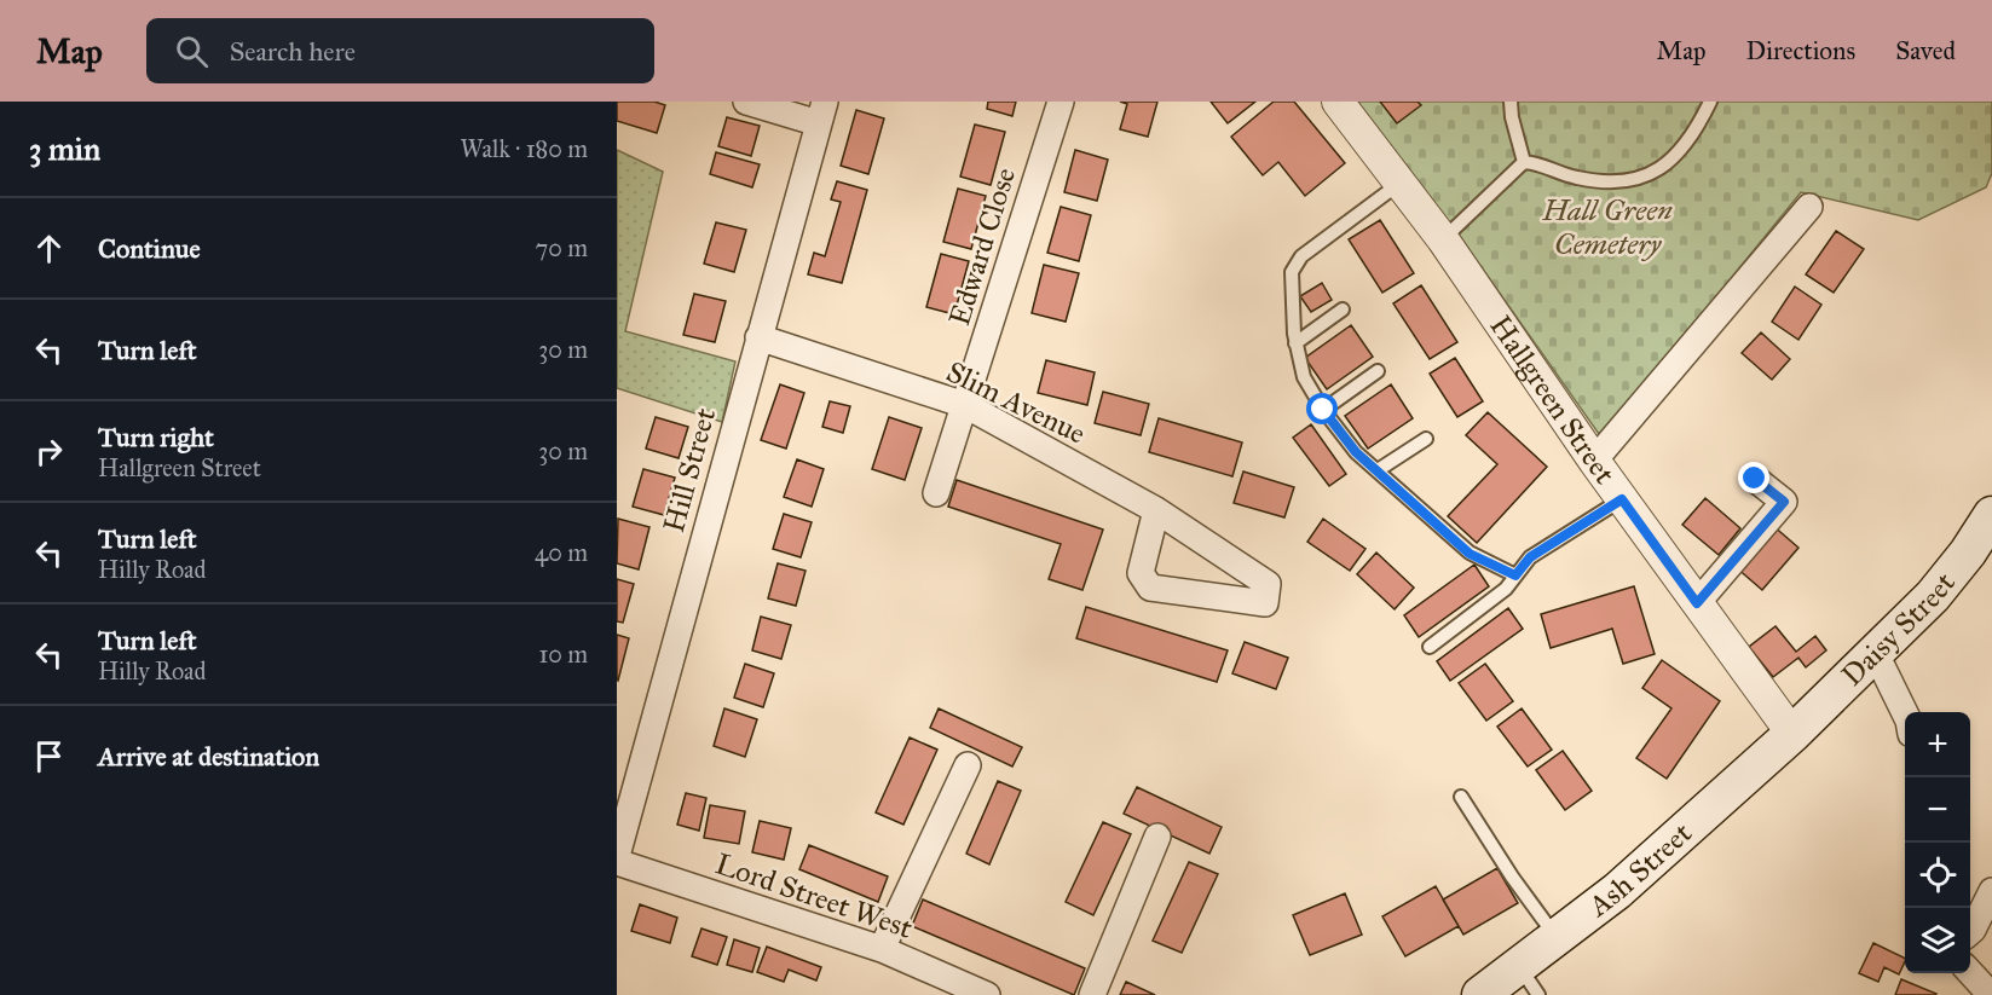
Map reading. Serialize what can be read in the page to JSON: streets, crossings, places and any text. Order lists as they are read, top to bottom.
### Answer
{
  "streets": {
    "main road": ["Daisy Street", "Ash Street"],
    "street": [
      "Edward Close",
      "Hallgreen Street",
      "Slim Avenue",
      "Hill Street",
      "Lord Street West"
    ]
  },
  "crossings": [
    ["Edward Close", "Slim Avenue"],
    ["Hallgreen Street", "Daisy Street"],
    ["Hallgreen Street", "Ash Street"],
    ["Slim Avenue", "Hill Street"],
    ["Hill Street", "Lord Street West"],
    ["Daisy Street", "Ash Street"]
  ],
  "parks": ["Hall Green Cemetery"],
  "page": {
    "header": "Map",
    "search": "Search here",
    "nav": ["Map", "Directions", "Saved"],
    "heading": ["3 min", "Walk · 180 m"],
    "list": [
      ["Continue", "70 m"],
      ["Turn left", "30 m"],
      ["Turn right", "Hallgreen Street", "30 m"],
      ["Turn left", "Hilly Road", "40 m"],
      ["Turn left", "Hilly Road", "10 m"],
      "Arrive at destination"
    ],
    "map_buttons": ["+", "−"]
  }
}
